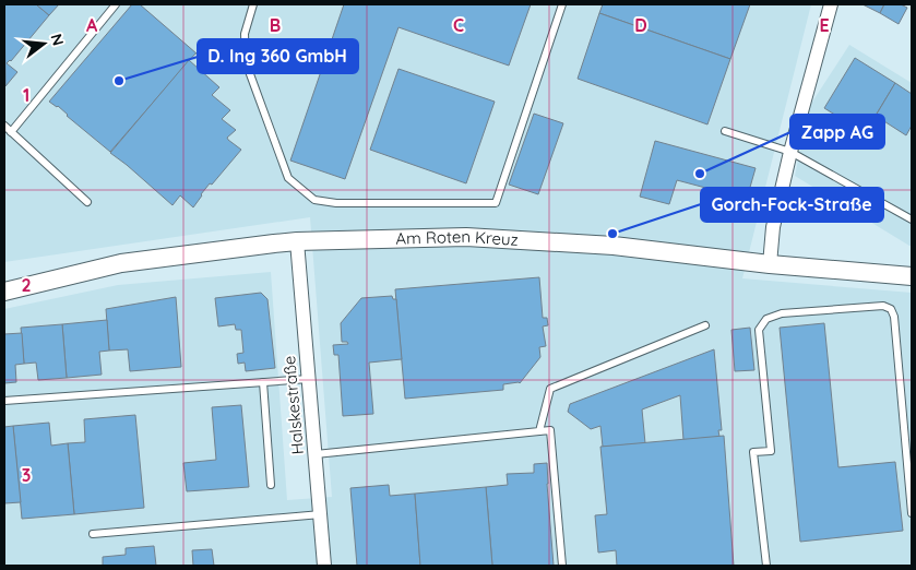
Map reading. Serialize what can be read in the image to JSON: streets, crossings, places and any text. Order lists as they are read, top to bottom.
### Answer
{
  "streets": {
    "street": ["Am Roten Kreuz", "Halskestraße"]
  },
  "crossings": [
    ["Am Roten Kreuz", "Halskestraße"]
  ],
  "places": ["D. Ing 360 GmbH", "Zapp AG", "Gorch-Fock-Straße"],
  "north": "right",
  "grid": {
    "columns": [
      "A",
      "B",
      "C",
      "D",
      "E"
    ],
    "rows": ["1", "2", "3"]
  }
}
